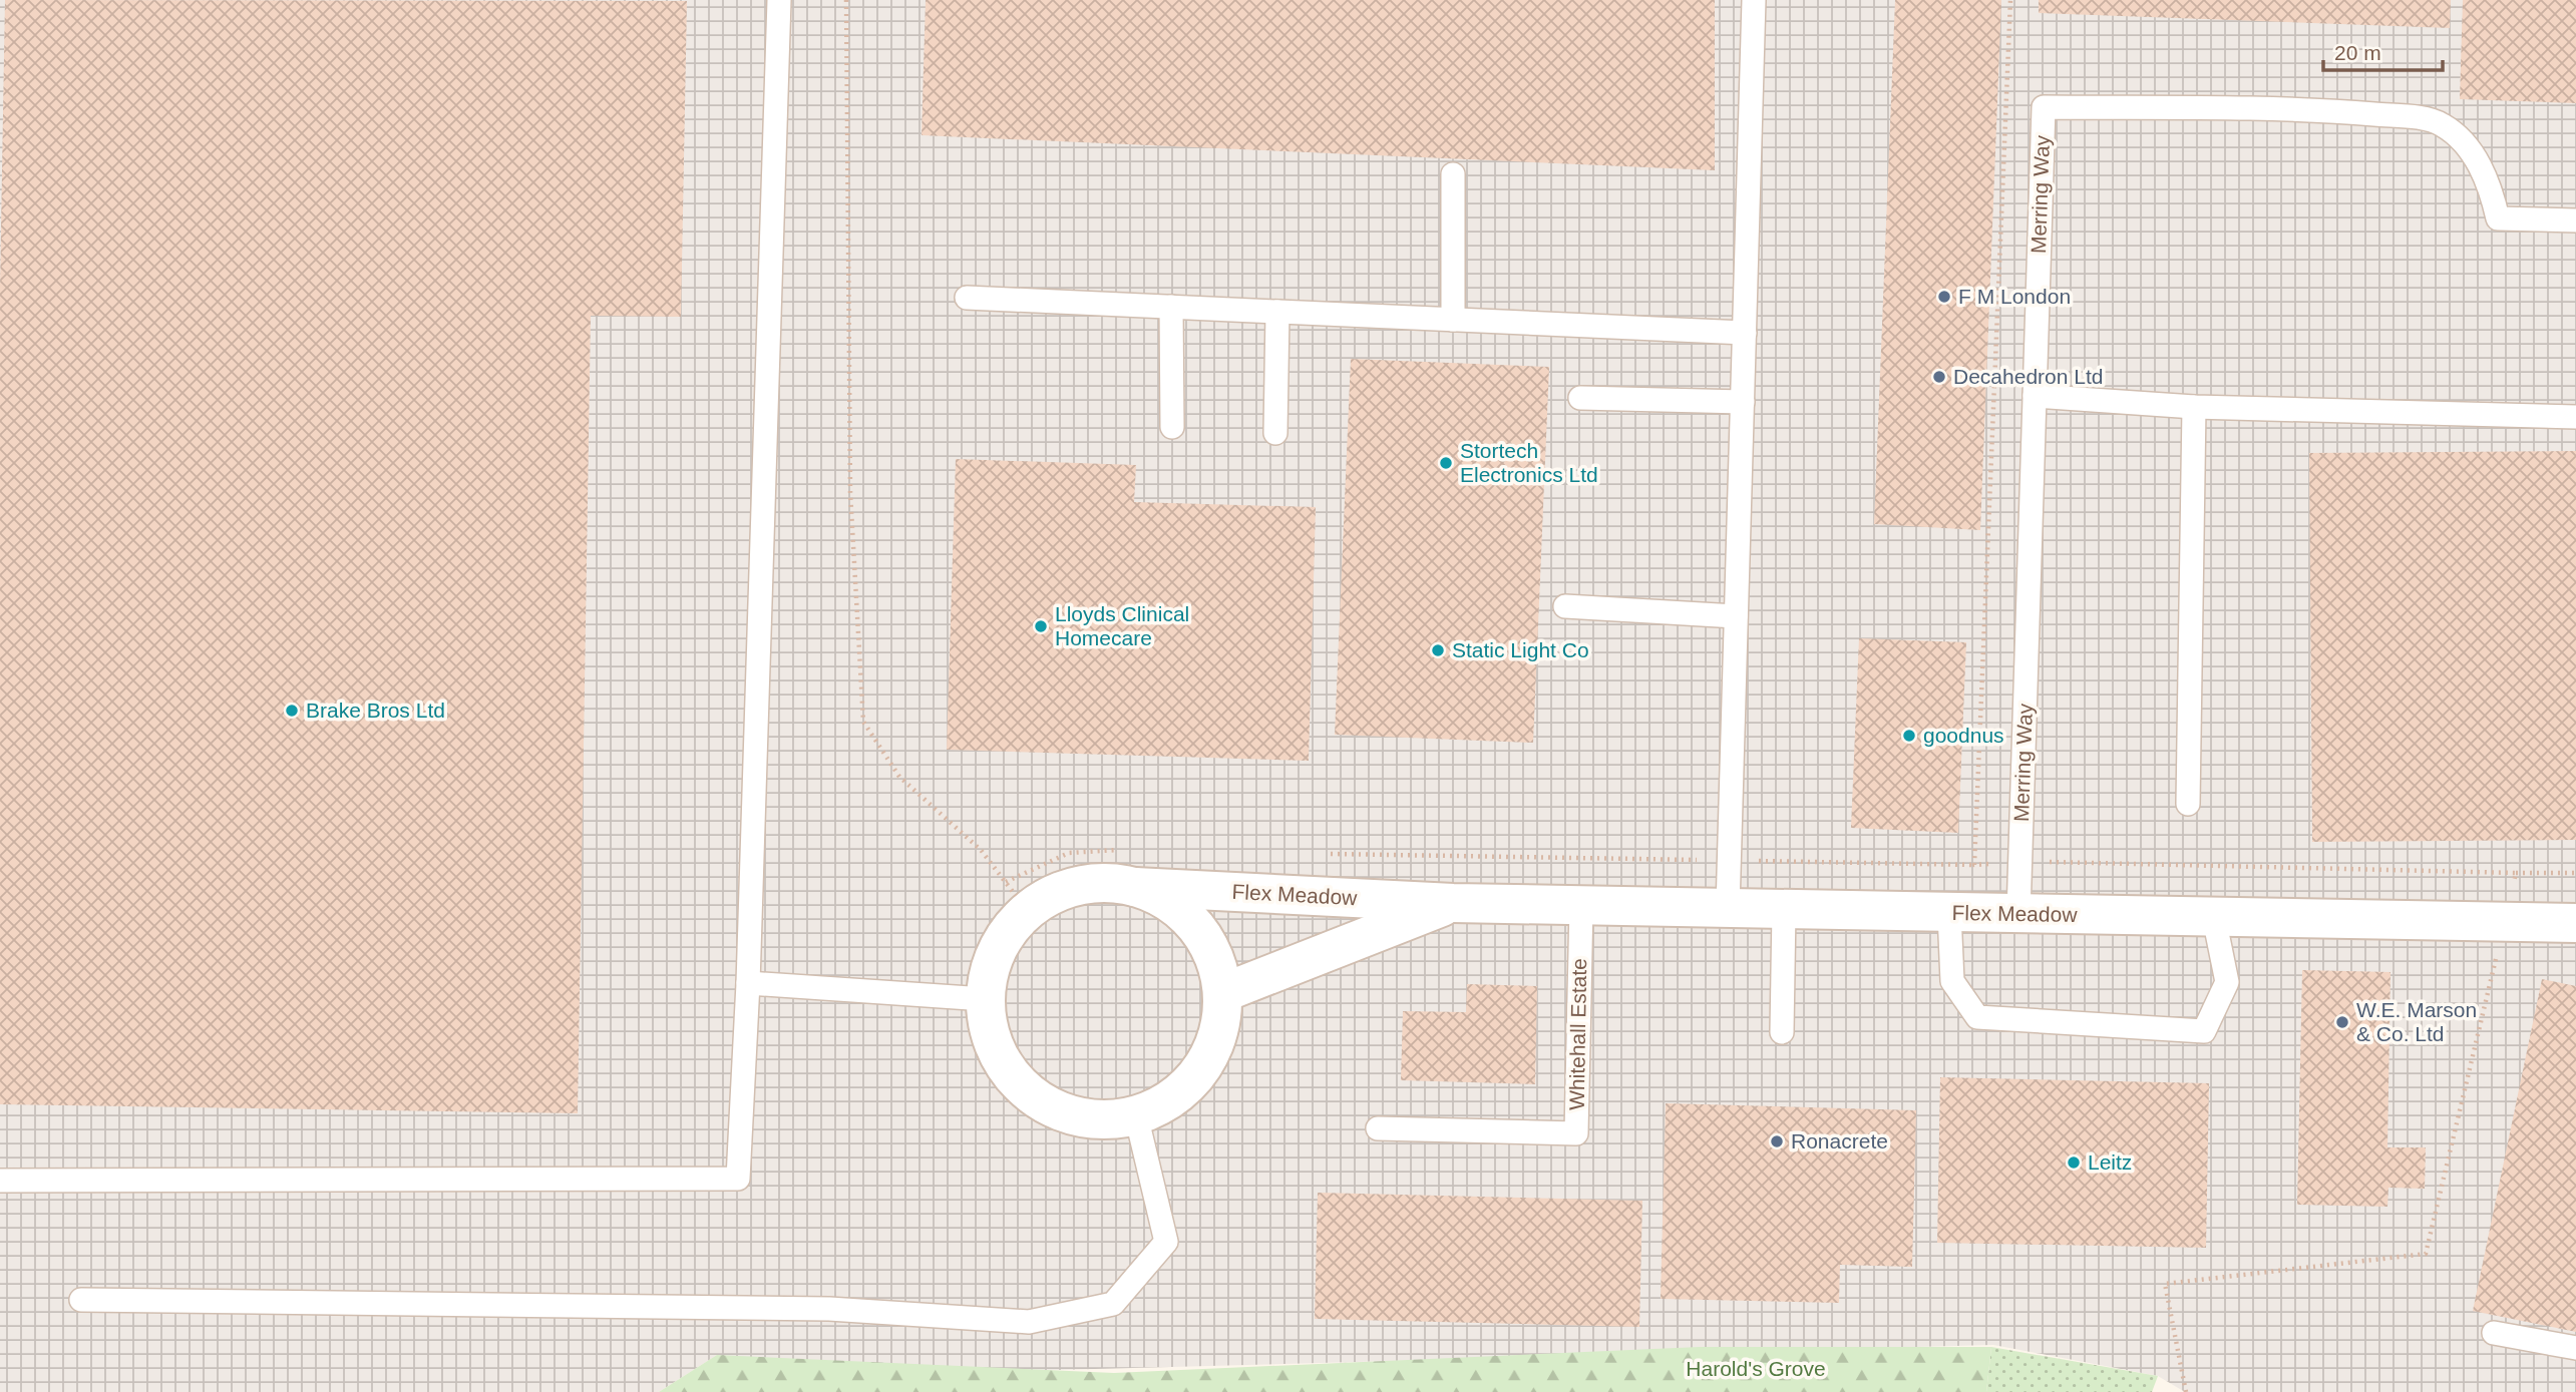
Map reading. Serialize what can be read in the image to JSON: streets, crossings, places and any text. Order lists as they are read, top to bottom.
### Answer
{
  "streets": {
    "street": ["Flex Meadow"],
    "lane": ["Merring Way", "Whitehall Estate"]
  },
  "crossings": [
    ["Merring Way", "Flex Meadow"],
    ["Flex Meadow", "Whitehall Estate"]
  ],
  "parks": ["Harold's Grove"],
  "places": [
    "F M London",
    "Decahedron Ltd",
    "Stortech Electronics Ltd",
    "Lloyds Clinical Homecare",
    "Static Light Co",
    "Brake Bros Ltd",
    "goodnus",
    "W.E. Marson & Co. Ltd",
    "Ronacrete",
    "Leitz"
  ],
  "scale_bar": "20 m"
}
